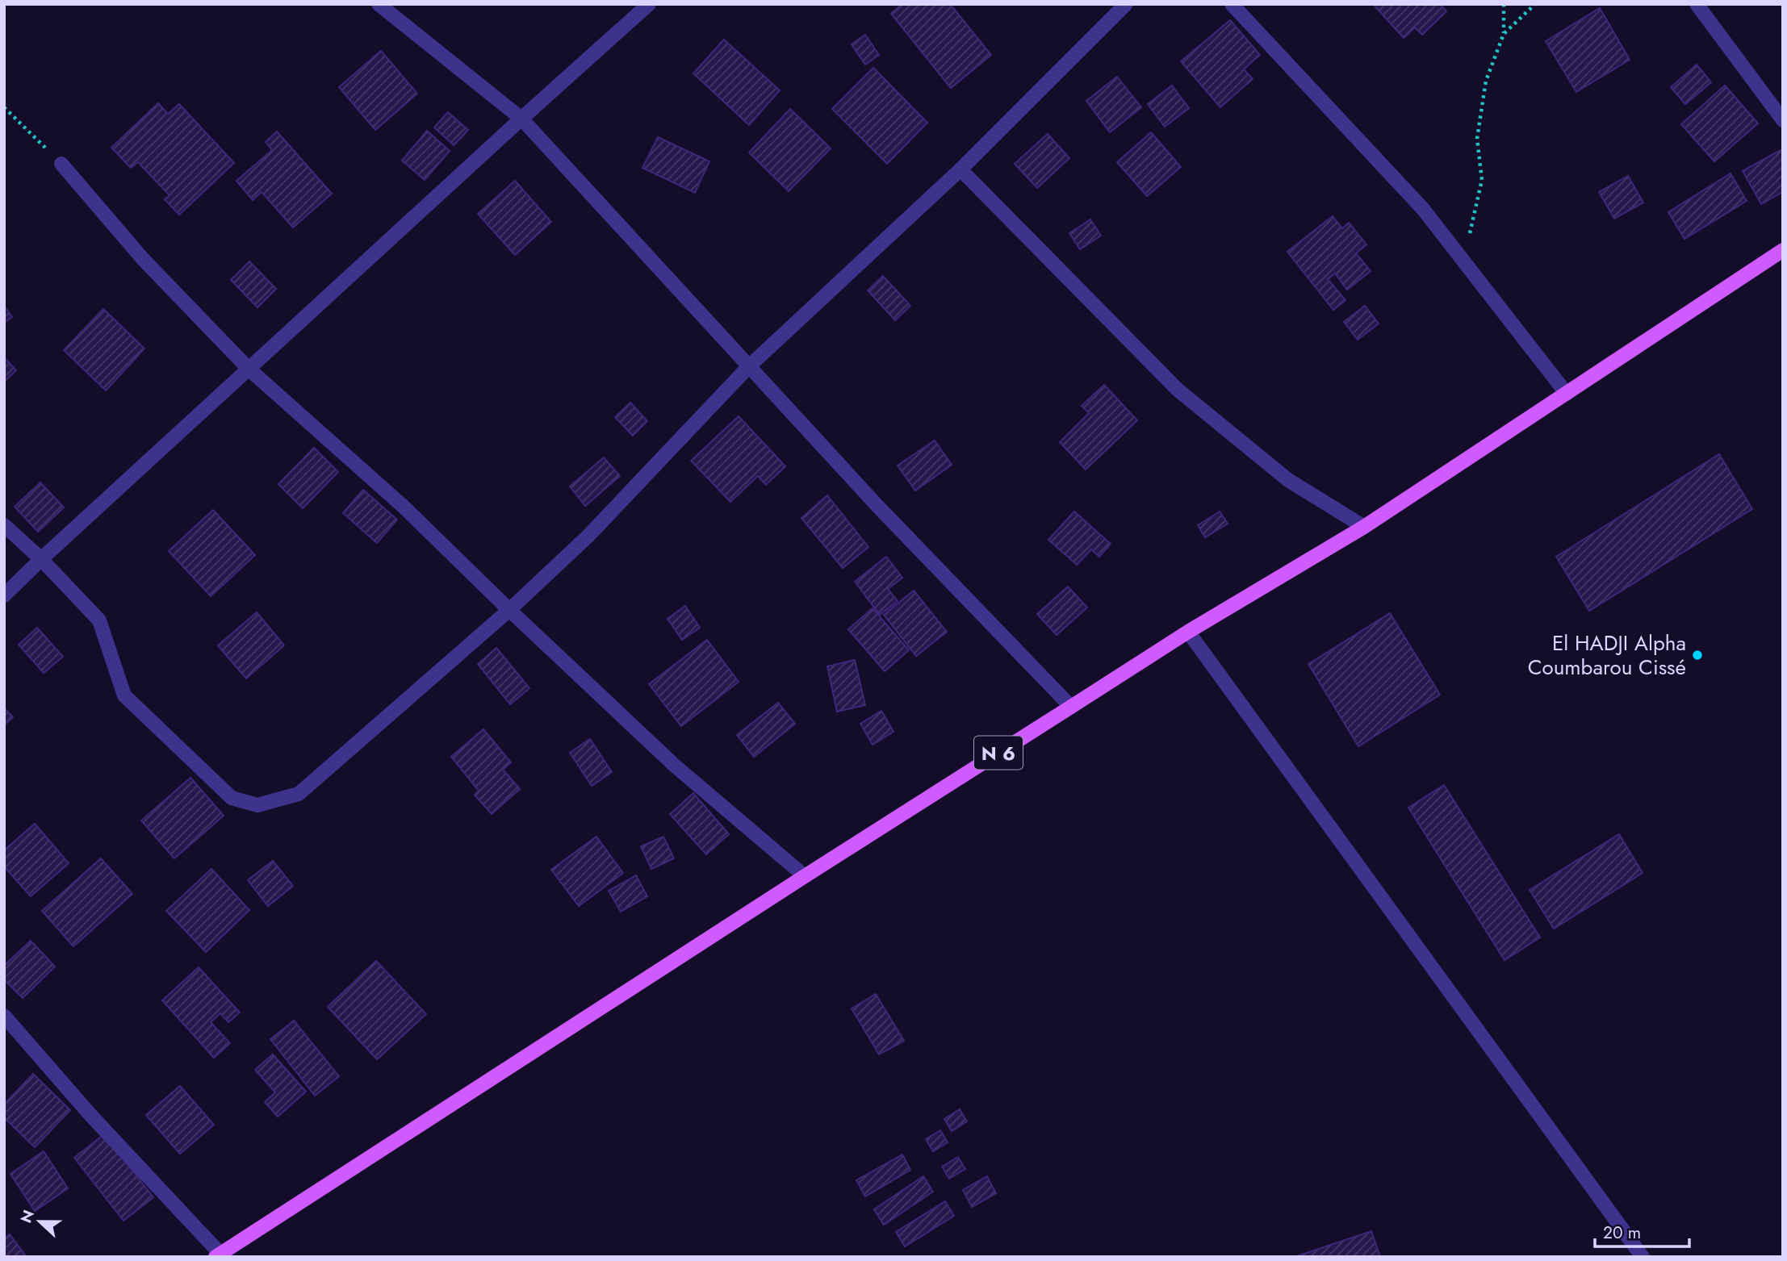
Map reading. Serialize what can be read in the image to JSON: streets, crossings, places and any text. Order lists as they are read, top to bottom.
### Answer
{
  "streets": {
    "main road": ["N 6"]
  },
  "places": ["El HADJI Alpha Coumbarou Cissé"],
  "scale_bar": "20 m",
  "north": "left"
}
